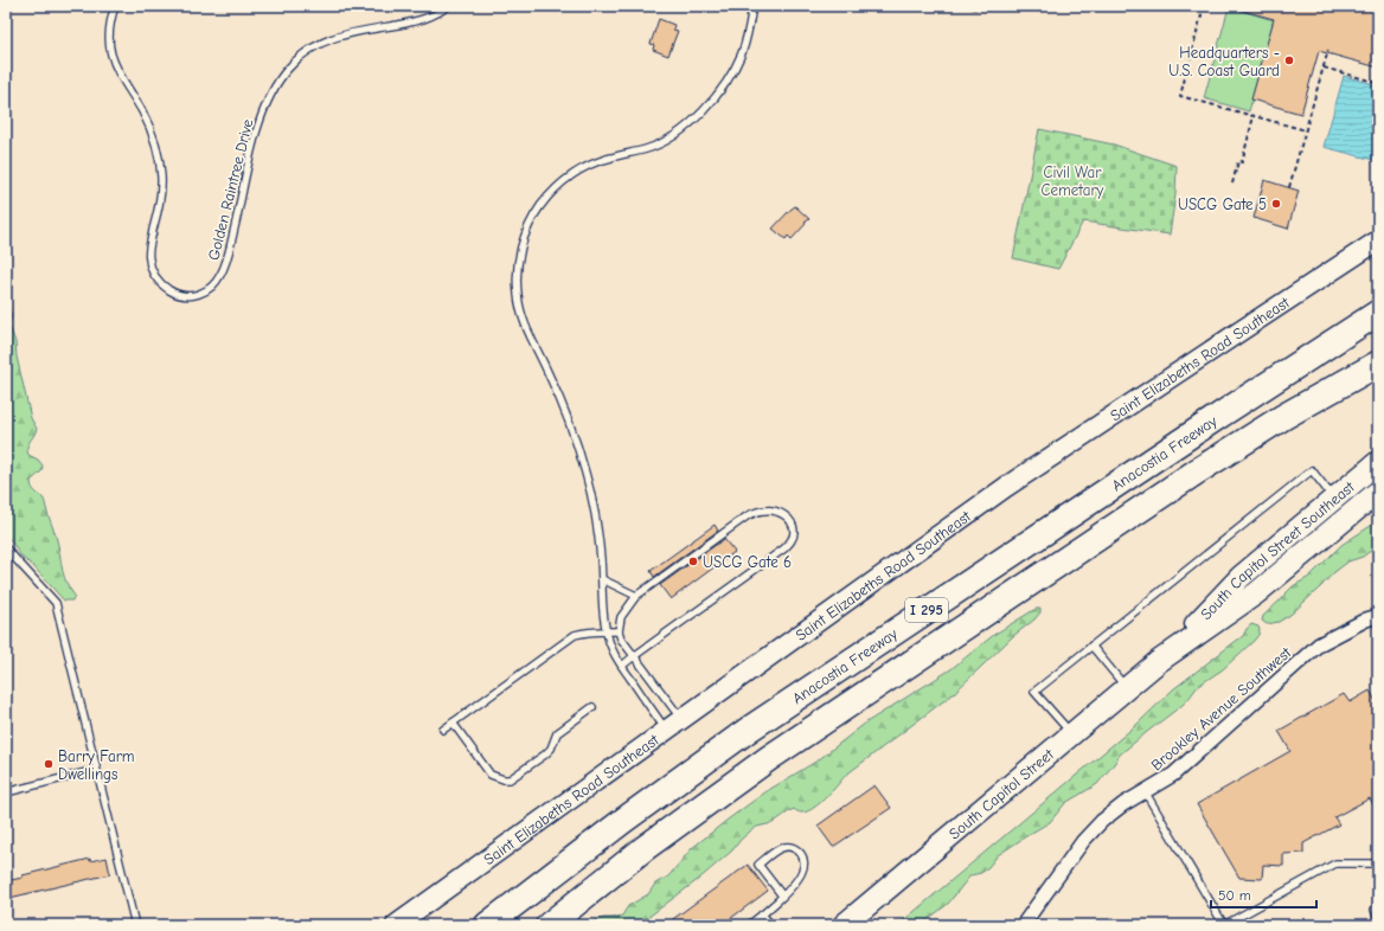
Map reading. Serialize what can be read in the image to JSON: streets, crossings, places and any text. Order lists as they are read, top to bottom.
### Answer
{
  "streets": {
    "highway": ["Anacostia Freeway", "I 295"],
    "main road": ["Saint Elizabeths Road Southeast", "South Capitol Street Southeast", "South Capitol Street"],
    "street": ["Brookley Avenue Southwest"],
    "lane": ["Golden Raintree Drive"]
  },
  "crossings": [
    ["South Capitol Street Southeast", "South Capitol Street"]
  ],
  "parks": ["Civil War Cemetary"],
  "places": [
    "Headquarters - U.S. Coast Guard",
    "USCG Gate 5",
    "USCG Gate 6",
    "Barry Farm Dwellings"
  ],
  "scale_bar": "50 m"
}
